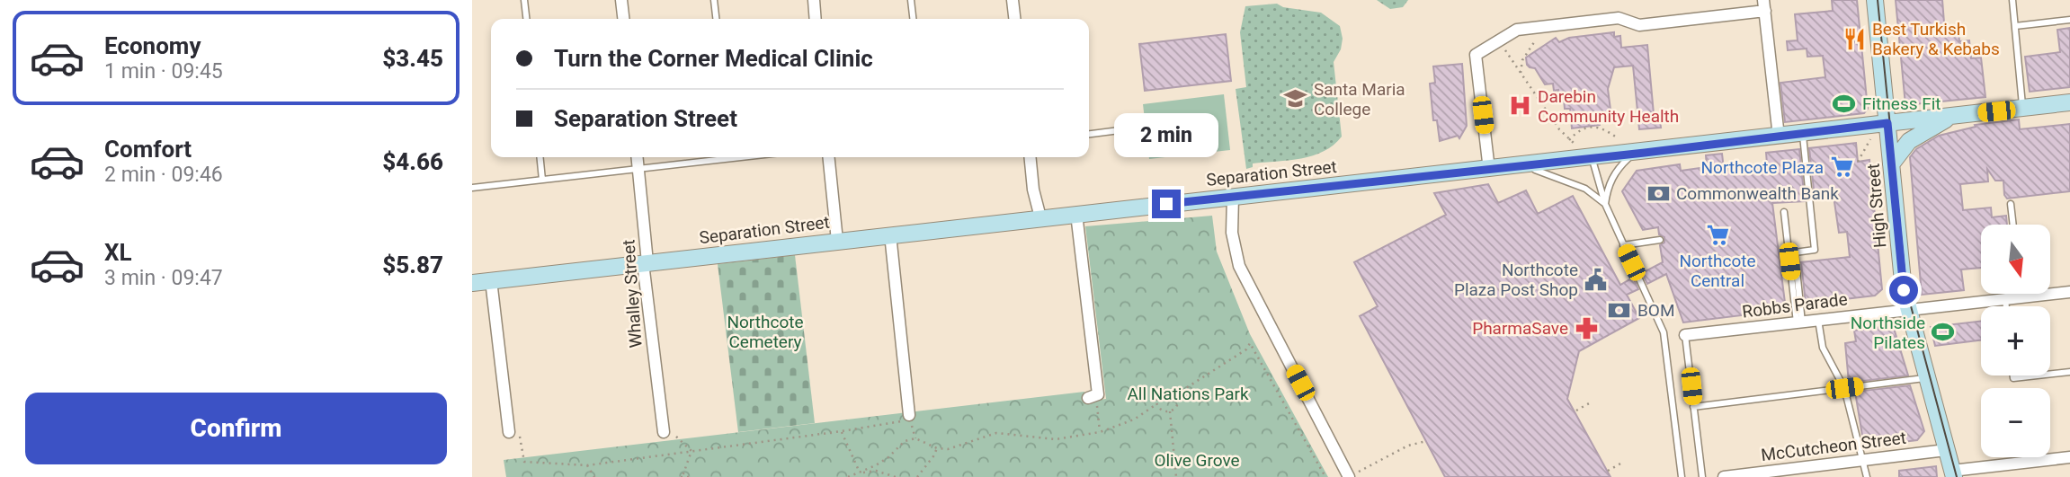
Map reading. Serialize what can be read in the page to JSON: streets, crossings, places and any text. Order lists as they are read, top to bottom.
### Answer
{
  "streets": {
    "street": [
      "Separation Street",
      "High Street",
      "Whalley Street",
      "Robbs Parade",
      "McCutcheon Street"
    ]
  },
  "crossings": [
    ["Separation Street", "High Street"],
    ["Separation Street", "Whalley Street"],
    ["High Street", "Robbs Parade"],
    ["High Street", "McCutcheon Street"]
  ],
  "parks": ["Northcote Cemetery", "All Nations Park", "Olive Grove"],
  "places": {
    "restaurant": ["Best Turkish Bakery & Kebabs"],
    "school or university": ["Santa Maria College"],
    "sports": ["Fitness Fit", "Northside Pilates"],
    "hospital": ["Darebin Community Health"],
    "supermarket": ["Northcote Plaza", "Northcote Central"],
    "bank": ["Commonwealth Bank", "BOM"],
    "public building": ["Northcote Plaza Post Shop"],
    "pharmacy": ["PharmaSave"]
  },
  "north": "bottom",
  "page": {
    "list": [
      {
        "name": "Economy",
        "note": "1 min · 09:45",
        "value": "$3.45"
      },
      {
        "name": "Comfort",
        "note": "2 min · 09:46",
        "value": "$4.66"
      },
      {
        "name": "XL",
        "note": "3 min · 09:47",
        "value": "$5.87"
      }
    ],
    "banner": ["Turn the Corner Medical Clinic", "Separation Street"],
    "bubble": "2 min",
    "map_buttons": ["+", "−"],
    "buttons": "Confirm"
  }
}
